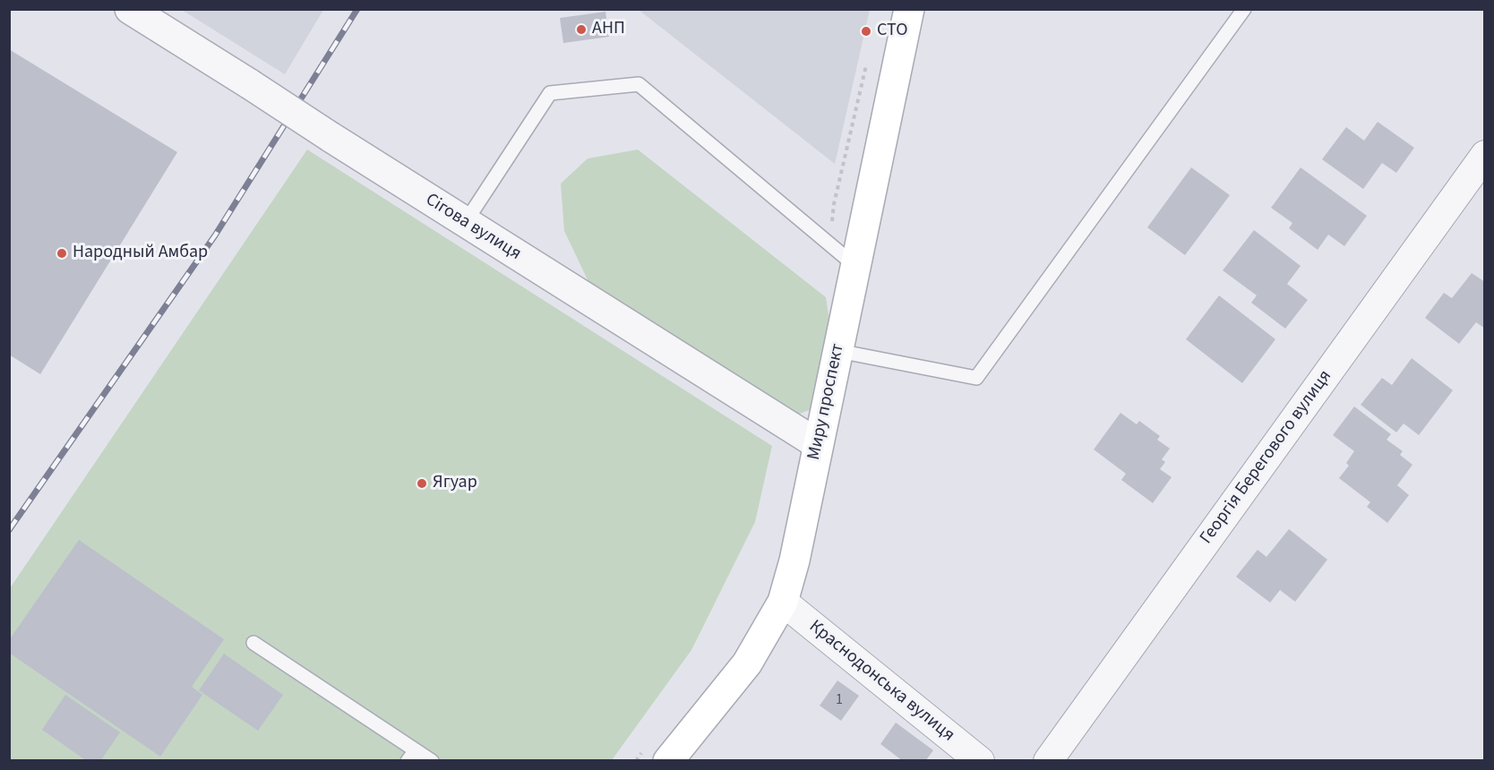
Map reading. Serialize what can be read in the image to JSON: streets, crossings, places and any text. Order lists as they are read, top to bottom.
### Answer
{
  "streets": {
    "main road": ["Миру проспект"],
    "street": ["Сігова вулиця", "Георгія Берегового вулиця", "Краснодонська вулиця"]
  },
  "crossings": [
    ["Сігова вулиця", "Миру проспект"],
    ["Миру проспект", "Краснодонська вулиця"]
  ],
  "places": [
    "АНП",
    "СТО",
    "Народный Амбар",
    "Ягуар"
  ],
  "house_numbers": ["1"]
}
